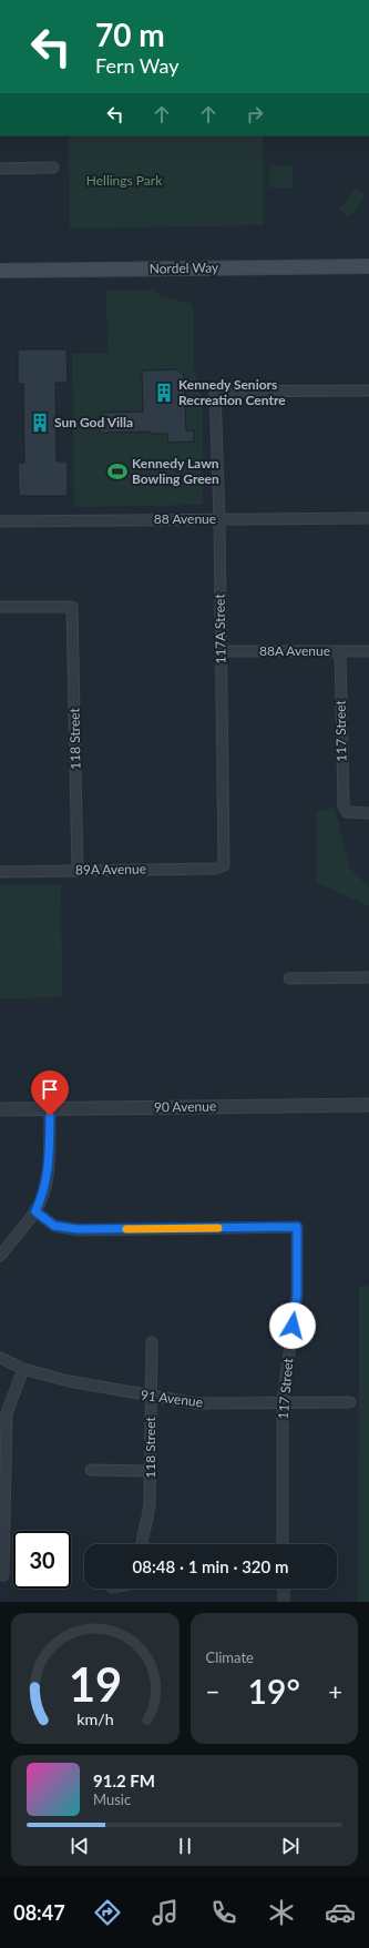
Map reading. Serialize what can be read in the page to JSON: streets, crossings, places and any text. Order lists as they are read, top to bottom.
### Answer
{
  "streets": {
    "main road": ["Nordel Way"],
    "street": [
      "88 Avenue",
      "117A Street",
      "88A Avenue",
      "117 Street",
      "118 Street",
      "89A Avenue",
      "90 Avenue",
      "91 Avenue"
    ]
  },
  "crossings": [
    ["88 Avenue", "117A Street"],
    ["117A Street", "88A Avenue"],
    ["117A Street", "89A Avenue"],
    ["88A Avenue", "117 Street"],
    ["117 Street", "91 Avenue"],
    ["118 Street", "89A Avenue"],
    ["118 Street", "91 Avenue"]
  ],
  "parks": ["Hellings Park"],
  "places": {
    "building": ["Kennedy Seniors Recreation Centre", "Sun God Villa"],
    "sports": ["Kennedy Lawn Bowling Green"]
  },
  "page": {
    "turn": ["70 m", "Fern Way"],
    "limit": "30",
    "trip": "08:48 · 1 min · 320 m",
    "tile": "Climate",
    "heat": ["−", "19°", "+"],
    "song": ["91.2 FM", "Music"],
    "tabs": "08:47",
    "gauge": ["19", "km/h"]
  }
}
